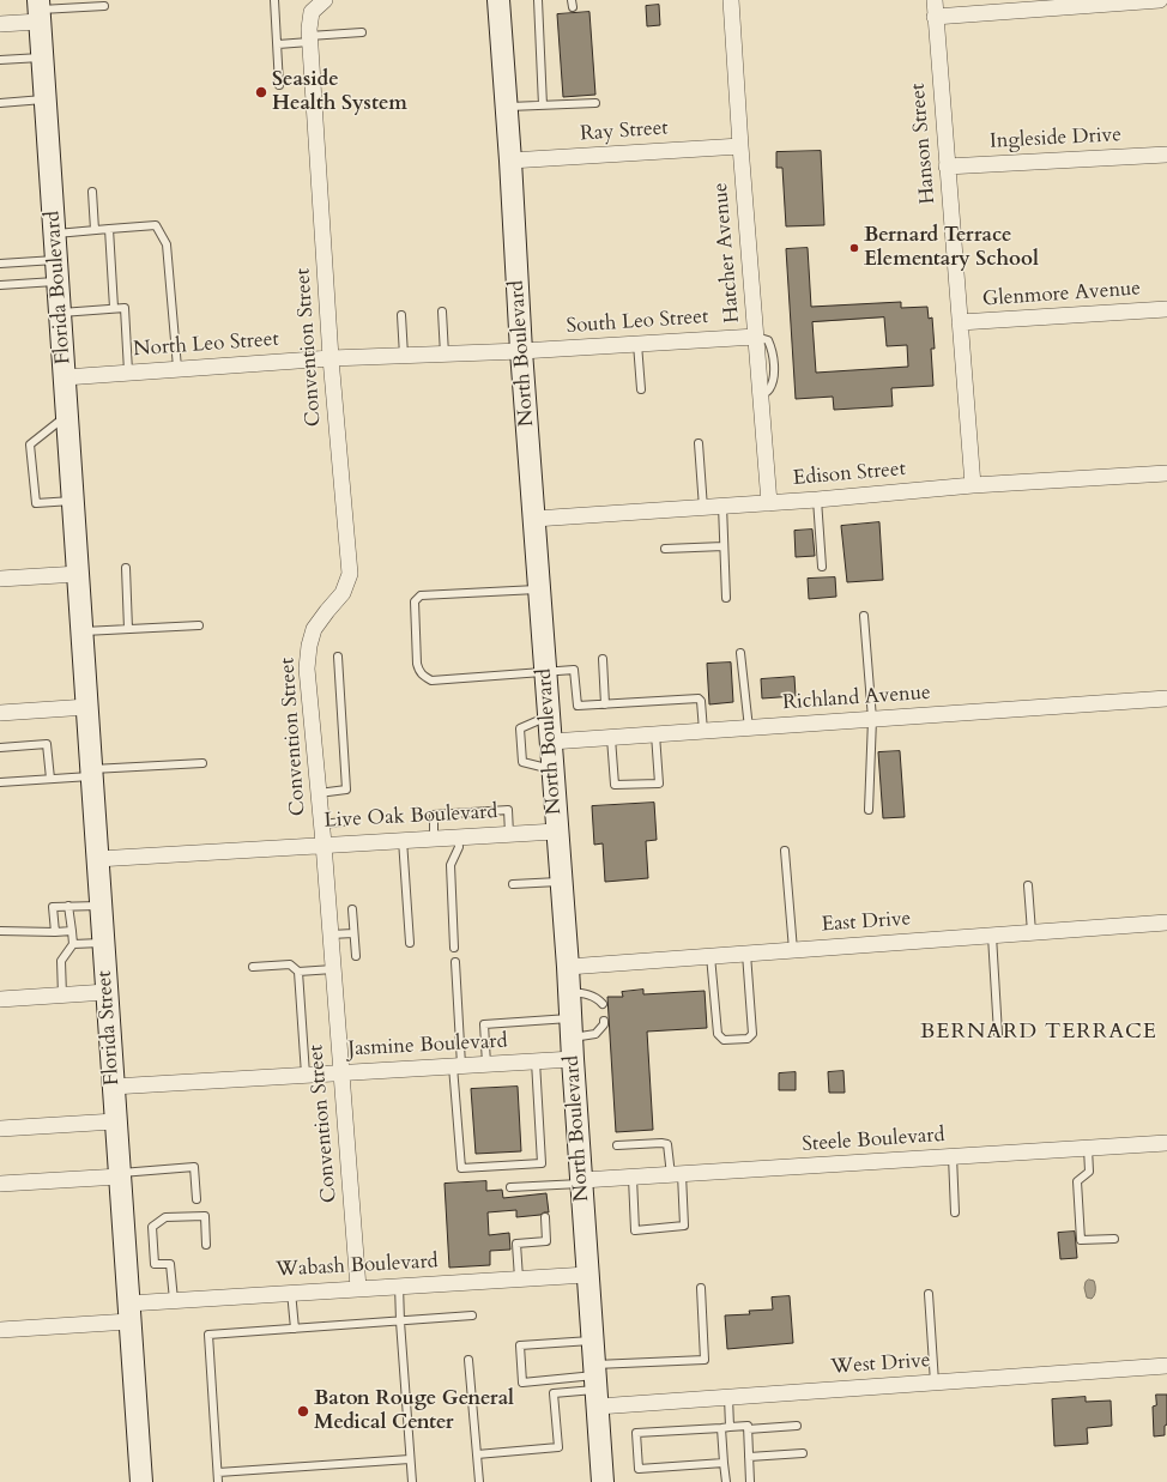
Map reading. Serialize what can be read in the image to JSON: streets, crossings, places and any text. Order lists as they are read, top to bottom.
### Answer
{
  "streets": {
    "main road": ["Florida Boulevard", "North Boulevard", "Florida Street"],
    "street": [
      "Ray Street",
      "Ingleside Drive",
      "Hanson Street",
      "Hatcher Avenue",
      "Glenmore Avenue",
      "South Leo Street",
      "North Leo Street",
      "Convention Street",
      "Edison Street",
      "Richland Avenue",
      "Live Oak Boulevard",
      "East Drive",
      "Jasmine Boulevard",
      "Steele Boulevard",
      "Wabash Boulevard",
      "West Drive"
    ]
  },
  "crossings": [
    ["Ray Street", "Hatcher Avenue"],
    ["Ray Street", "North Boulevard"],
    ["Ingleside Drive", "Hanson Street"],
    ["Hanson Street", "Glenmore Avenue"],
    ["Hanson Street", "Edison Street"],
    ["Hatcher Avenue", "South Leo Street"],
    ["Hatcher Avenue", "Edison Street"],
    ["Florida Boulevard", "North Leo Street"],
    ["Florida Boulevard", "Florida Street"],
    ["South Leo Street", "North Leo Street"],
    ["South Leo Street", "North Boulevard"],
    ["North Leo Street", "Convention Street"],
    ["North Leo Street", "North Boulevard"],
    ["Convention Street", "Live Oak Boulevard"],
    ["Convention Street", "Jasmine Boulevard"],
    ["Convention Street", "Wabash Boulevard"],
    ["North Boulevard", "Edison Street"],
    ["North Boulevard", "Richland Avenue"],
    ["North Boulevard", "Live Oak Boulevard"],
    ["North Boulevard", "East Drive"],
    ["North Boulevard", "Jasmine Boulevard"],
    ["North Boulevard", "Steele Boulevard"],
    ["North Boulevard", "Wabash Boulevard"],
    ["North Boulevard", "West Drive"],
    ["Live Oak Boulevard", "Florida Street"],
    ["Florida Street", "Jasmine Boulevard"],
    ["Florida Street", "Wabash Boulevard"]
  ],
  "districts": ["BERNARD TERRACE"],
  "places": ["Seaside Health System", "Bernard Terrace Elementary School", "Baton Rouge General Medical Center"]
}
